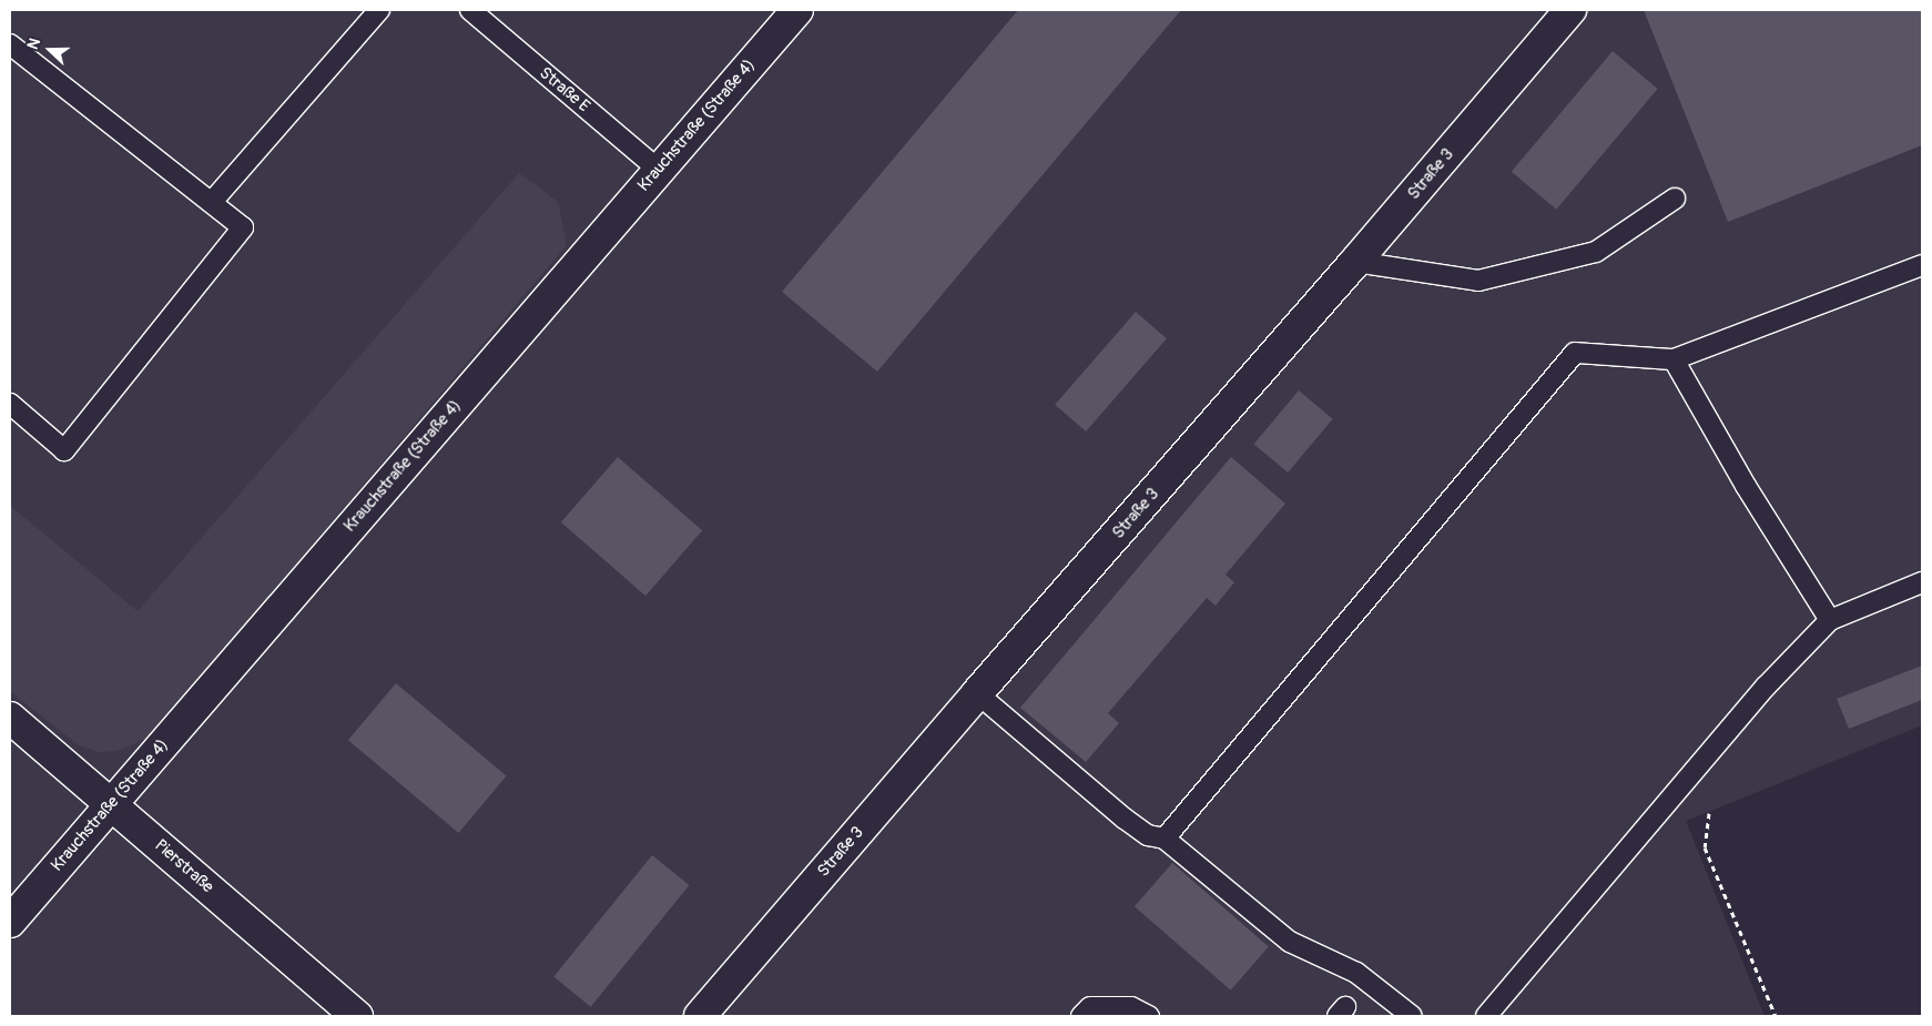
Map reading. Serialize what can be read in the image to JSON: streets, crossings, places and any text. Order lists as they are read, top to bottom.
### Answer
{
  "streets": {
    "street": ["Krauchstraße (Straße 4)", "Straße 3", "Pierstraße"],
    "lane": ["Straße E"]
  },
  "crossings": [
    ["Straße E", "Krauchstraße (Straße 4)"],
    ["Krauchstraße (Straße 4)", "Pierstraße"]
  ],
  "north": "left"
}
